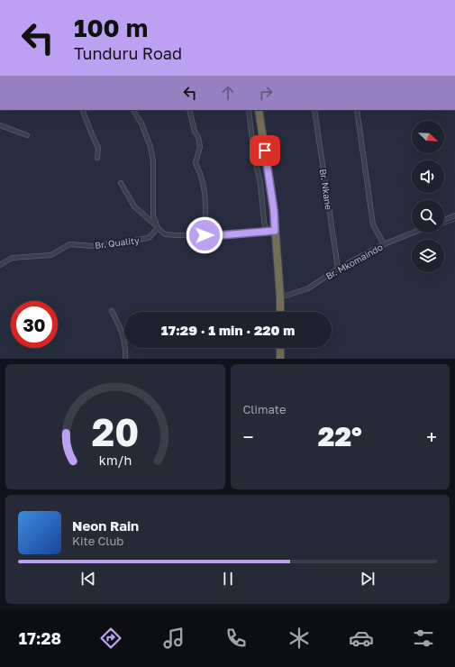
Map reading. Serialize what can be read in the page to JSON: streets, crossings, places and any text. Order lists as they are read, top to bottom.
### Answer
{
  "streets": {
    "street": ["Br. Nkane", "Br. Quality", "Br. Mkomaindo"]
  },
  "crossings": [
    ["Br. Nkane", "Br. Mkomaindo"]
  ],
  "north": "bottom right",
  "page": {
    "turn": ["100 m", "Tunduru Road"],
    "limit": "30",
    "trip": "17:29 · 1 min · 220 m",
    "tile": "Climate",
    "heat": ["−", "22°", "+"],
    "song": ["Neon Rain", "Kite Club"],
    "tabs": "17:28",
    "gauge": ["20", "km/h"]
  }
}
